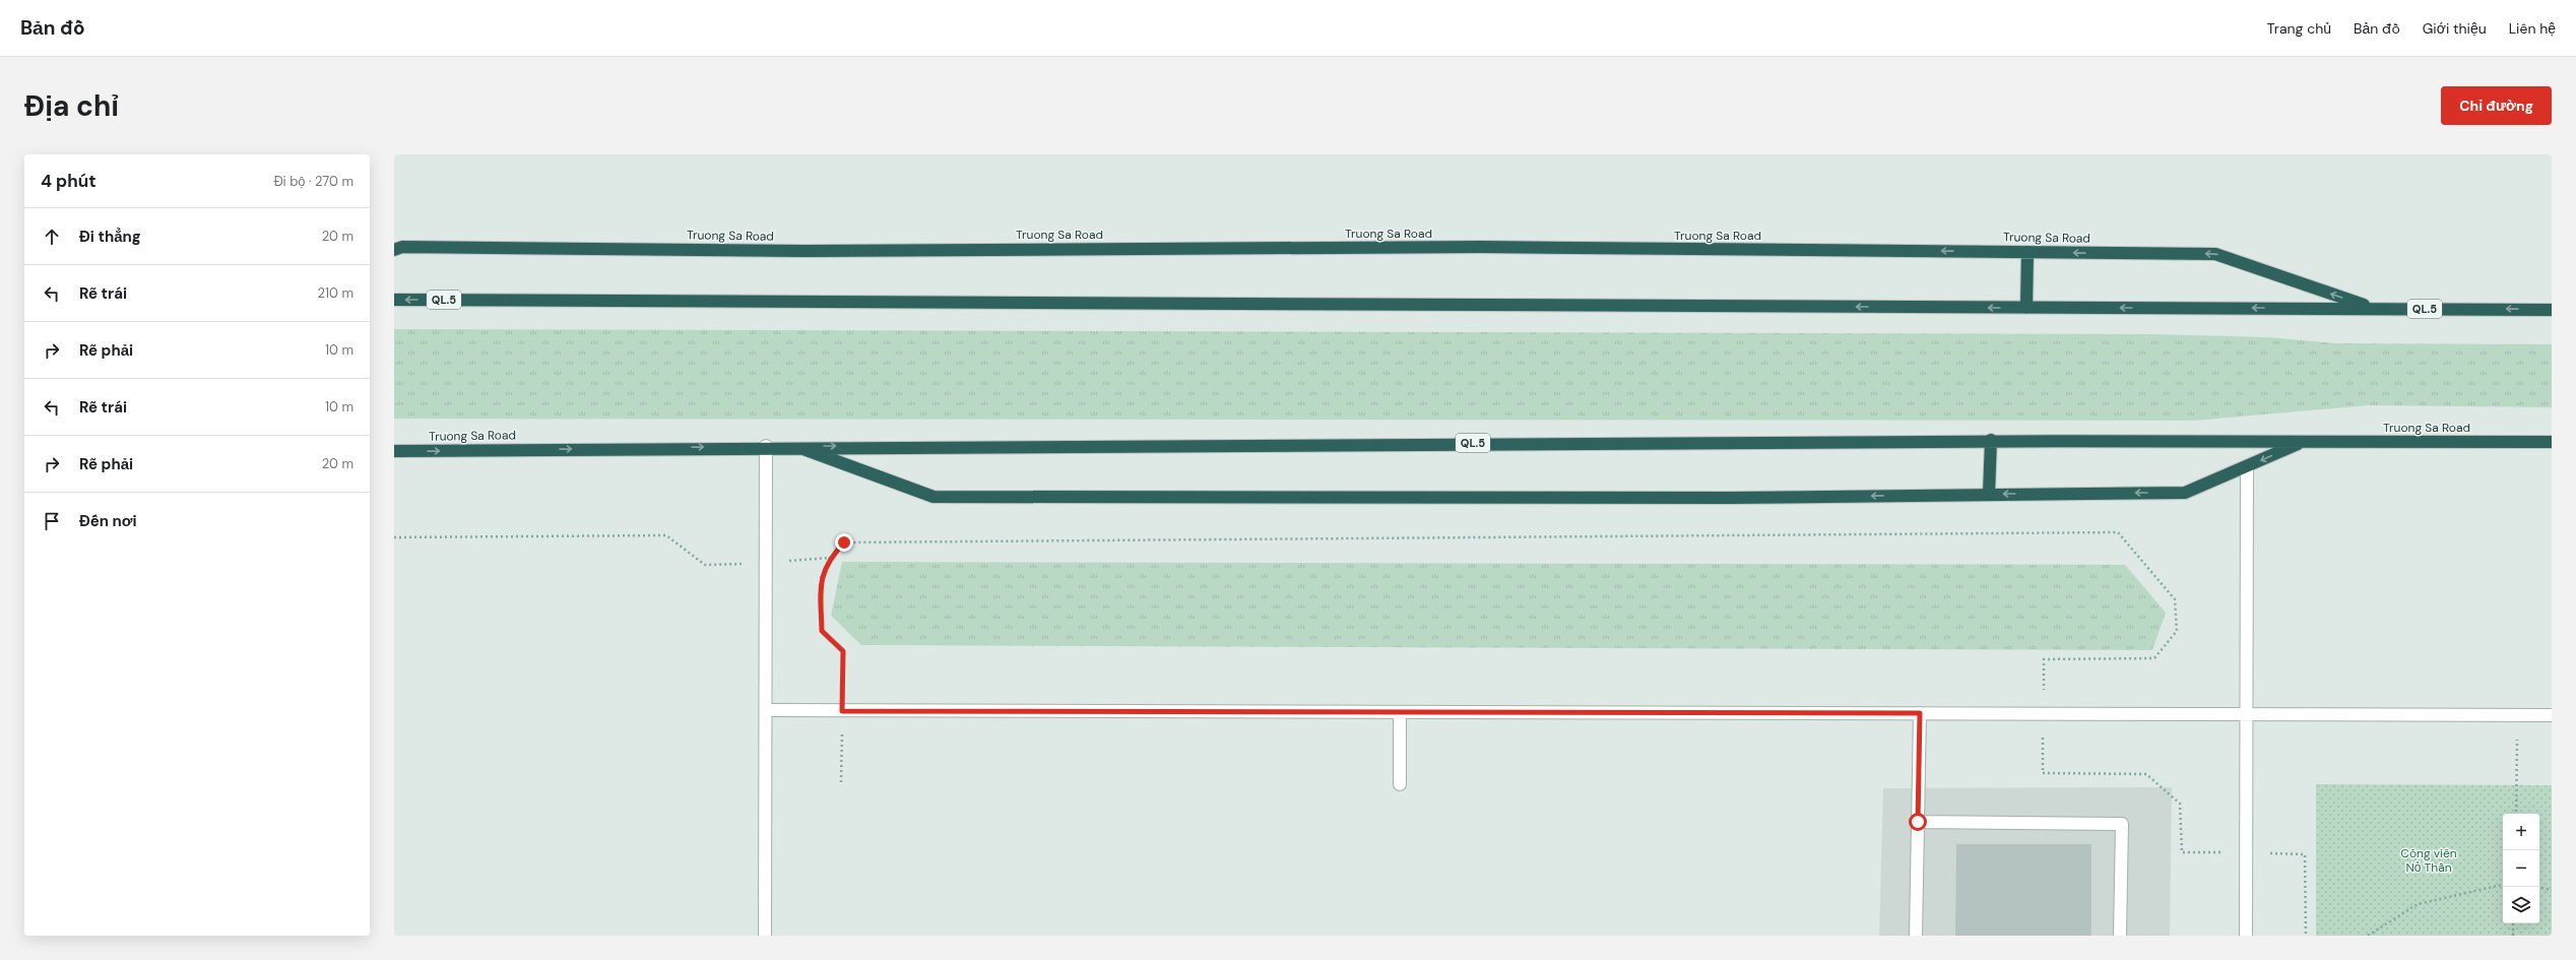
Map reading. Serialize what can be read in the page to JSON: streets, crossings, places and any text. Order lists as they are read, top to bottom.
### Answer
{
  "streets": {
    "highway": ["Truong Sa Road", "QL.5"]
  },
  "parks": ["Công viên Nỏ Thần"],
  "page": {
    "header": "Bản đồ",
    "nav": [
      "Trang chủ",
      "Bản đồ",
      "Giới thiệu",
      "Liên hệ"
    ],
    "buttons": "Chỉ đường",
    "title": "Địa chỉ",
    "heading": ["4 phút", "Đi bộ · 270 m"],
    "list": [
      ["Đi thẳng", "20 m"],
      ["Rẽ trái", "210 m"],
      ["Rẽ phải", "10 m"],
      ["Rẽ trái", "10 m"],
      ["Rẽ phải", "20 m"],
      "Đến nơi"
    ],
    "map_buttons": ["+", "−"]
  }
}
